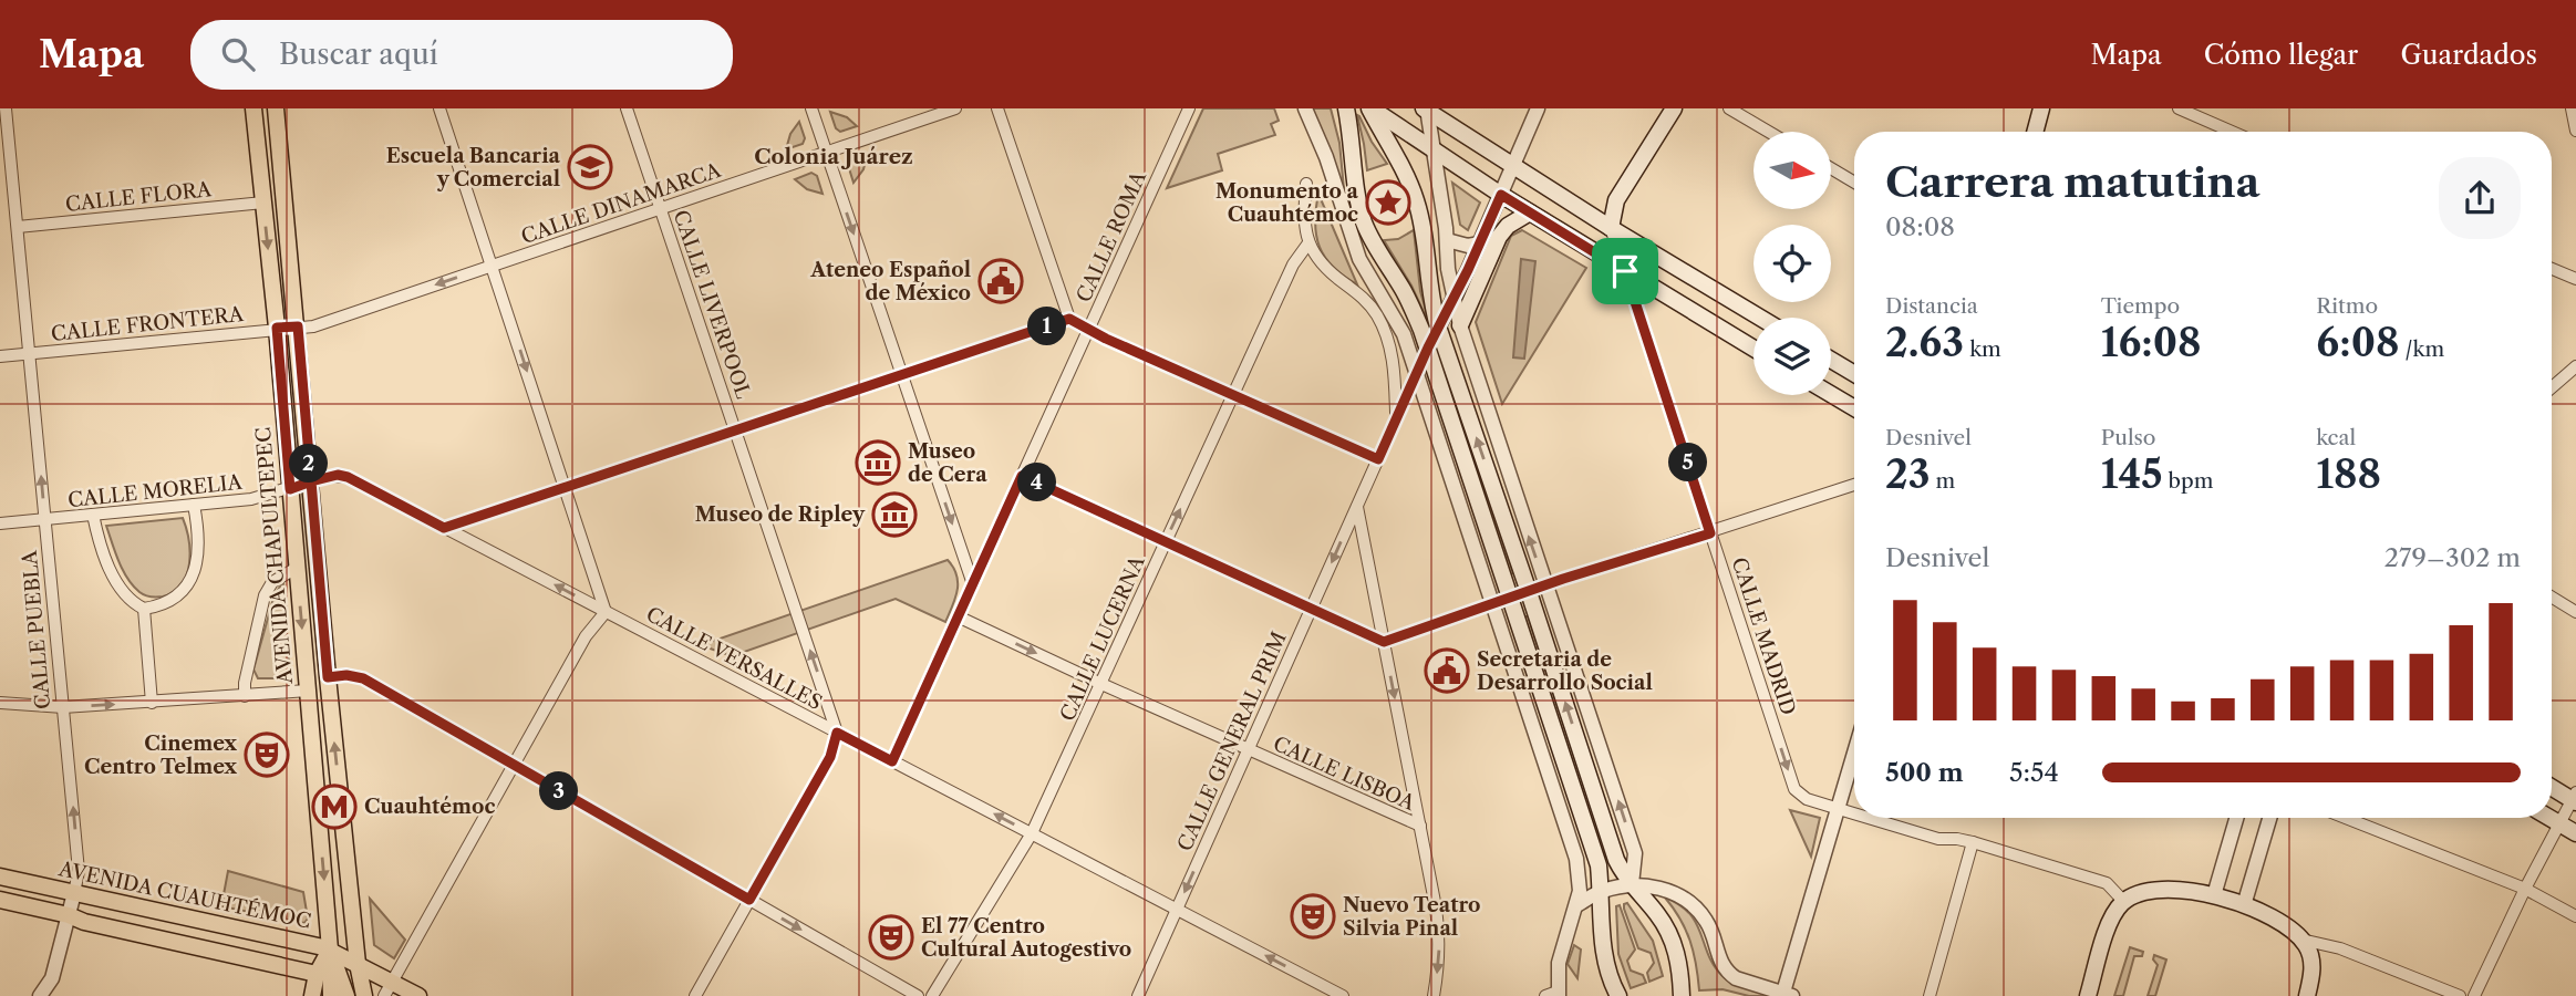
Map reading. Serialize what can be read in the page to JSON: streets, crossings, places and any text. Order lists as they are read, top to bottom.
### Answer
{
  "streets": {
    "main road": ["AVENIDA CHAPULTEPEC", "AVENIDA CUAUHTÉMOC"],
    "street": [
      "CALLE FLORA",
      "CALLE DINAMARCA",
      "CALLE ROMA",
      "CALLE LIVERPOOL",
      "CALLE FRONTERA",
      "CALLE MORELIA",
      "CALLE PUEBLA",
      "CALLE MADRID",
      "CALLE LUCERNA",
      "CALLE VERSALLES",
      "CALLE GENERAL PRIM",
      "CALLE LISBOA"
    ]
  },
  "crossings": [
    ["CALLE FLORA", "AVENIDA CHAPULTEPEC"],
    ["CALLE FLORA", "CALLE PUEBLA"],
    ["CALLE DINAMARCA", "CALLE LIVERPOOL"],
    ["CALLE DINAMARCA", "CALLE FRONTERA"],
    ["CALLE ROMA", "CALLE VERSALLES"],
    ["CALLE ROMA", "CALLE LISBOA"],
    ["CALLE LIVERPOOL", "CALLE VERSALLES"],
    ["CALLE FRONTERA", "AVENIDA CHAPULTEPEC"],
    ["CALLE FRONTERA", "CALLE PUEBLA"],
    ["CALLE MORELIA", "AVENIDA CHAPULTEPEC"],
    ["CALLE MORELIA", "CALLE PUEBLA"],
    ["CALLE MORELIA", "CALLE VERSALLES"],
    ["AVENIDA CHAPULTEPEC", "AVENIDA CUAUHTÉMOC"],
    ["CALLE PUEBLA", "AVENIDA CUAUHTÉMOC"],
    ["CALLE LUCERNA", "CALLE VERSALLES"],
    ["CALLE LUCERNA", "CALLE LISBOA"],
    ["CALLE VERSALLES", "CALLE GENERAL PRIM"],
    ["CALLE GENERAL PRIM", "CALLE LISBOA"]
  ],
  "one_way": [
    "CALLE LIVERPOOL",
    "CALLE PUEBLA",
    "CALLE VERSALLES",
    "CALLE GENERAL PRIM"
  ],
  "districts": ["Colonia Juárez"],
  "places": {
    "school or university": ["Escuela Bancaria y Comercial"],
    "place": ["Monumento a Cuauhtémoc"],
    "public building": ["Ateneo Español de México", "Secretaria de Desarrollo Social"],
    "museum": ["Museo de Cera", "Museo de Ripley"],
    "theatre": ["Cinemex Centro Telmex", "Nuevo Teatro Silvia Pinal", "El 77 Centro Cultural Autogestivo"],
    "metro station": ["Cuauhtémoc"]
  },
  "north": "right",
  "page": {
    "header": "Mapa",
    "search": "Buscar aquí",
    "nav": ["Mapa", "Cómo llegar", "Guardados"],
    "heading": ["Carrera matutina", "08:08"],
    "stats": [
      ["Distancia", "2.63 km"],
      ["Tiempo", "16:08"],
      ["Ritmo", "6:08 /km"],
      ["Desnivel", "23 m"],
      ["Pulso", "145 bpm"],
      ["kcal", "188"]
    ],
    "pins": [
      "1",
      "5",
      "2",
      "4",
      "3"
    ],
    "chart": ["Desnivel", "279–302 m"],
    "list": [
      {
        "name": "500 m",
        "note": "5:54"
      }
    ]
  }
}
